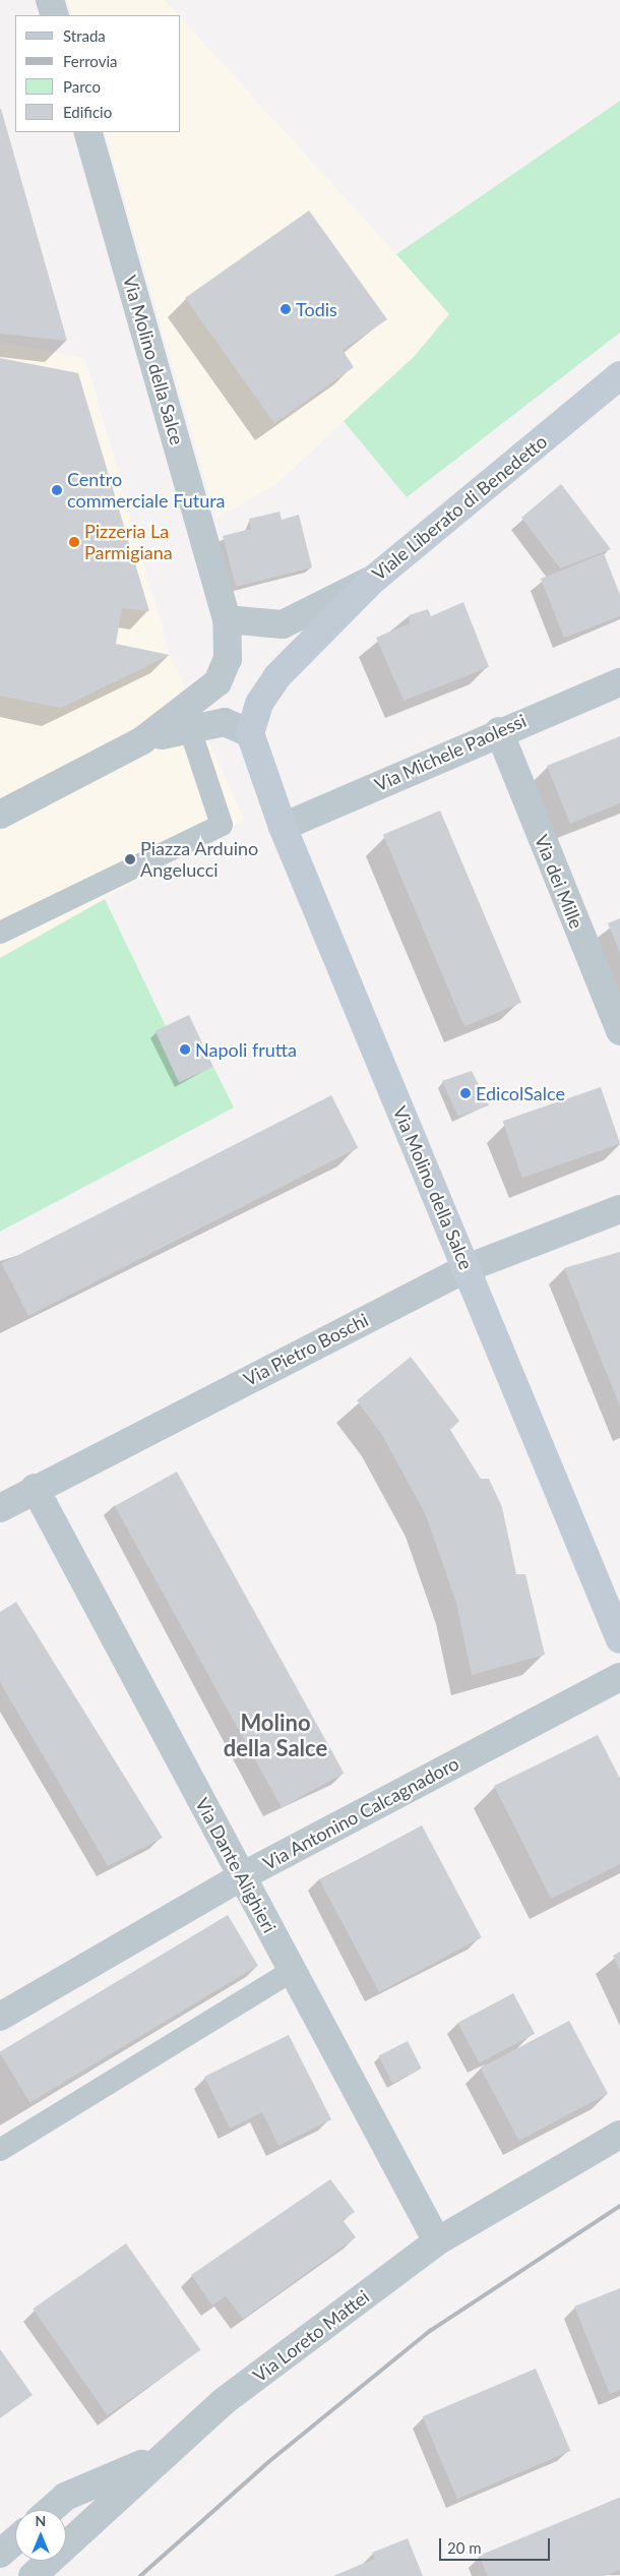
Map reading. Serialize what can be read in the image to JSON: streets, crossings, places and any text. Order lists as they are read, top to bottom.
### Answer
{
  "streets": {
    "main road": ["Via Molino della Salce", "Viale Liberato di Benedetto"],
    "street": [
      "Via Michele Paolessi",
      "Via dei Mille",
      "Via Pietro Boschi",
      "Via Antonino Calcagnadoro",
      "Via Dante Alighieri",
      "Via Loreto Mattei"
    ]
  },
  "crossings": [
    ["Via Molino della Salce", "Viale Liberato di Benedetto"],
    ["Via Molino della Salce", "Via Michele Paolessi"],
    ["Via Molino della Salce", "Via Pietro Boschi"],
    ["Via Michele Paolessi", "Via dei Mille"],
    ["Via Pietro Boschi", "Via Dante Alighieri"],
    ["Via Antonino Calcagnadoro", "Via Dante Alighieri"],
    ["Via Dante Alighieri", "Via Loreto Mattei"]
  ],
  "districts": ["Molino della Salce"],
  "places": [
    "Todis",
    "Centro commerciale Futura",
    "Pizzeria La Parmigiana",
    "Piazza Arduino Angelucci",
    "Napoli frutta",
    "EdicolSalce"
  ],
  "legend": [
    "Strada",
    "Ferrovia",
    "Parco",
    "Edificio"
  ],
  "scale_bar": "20 m",
  "north": "top"
}
